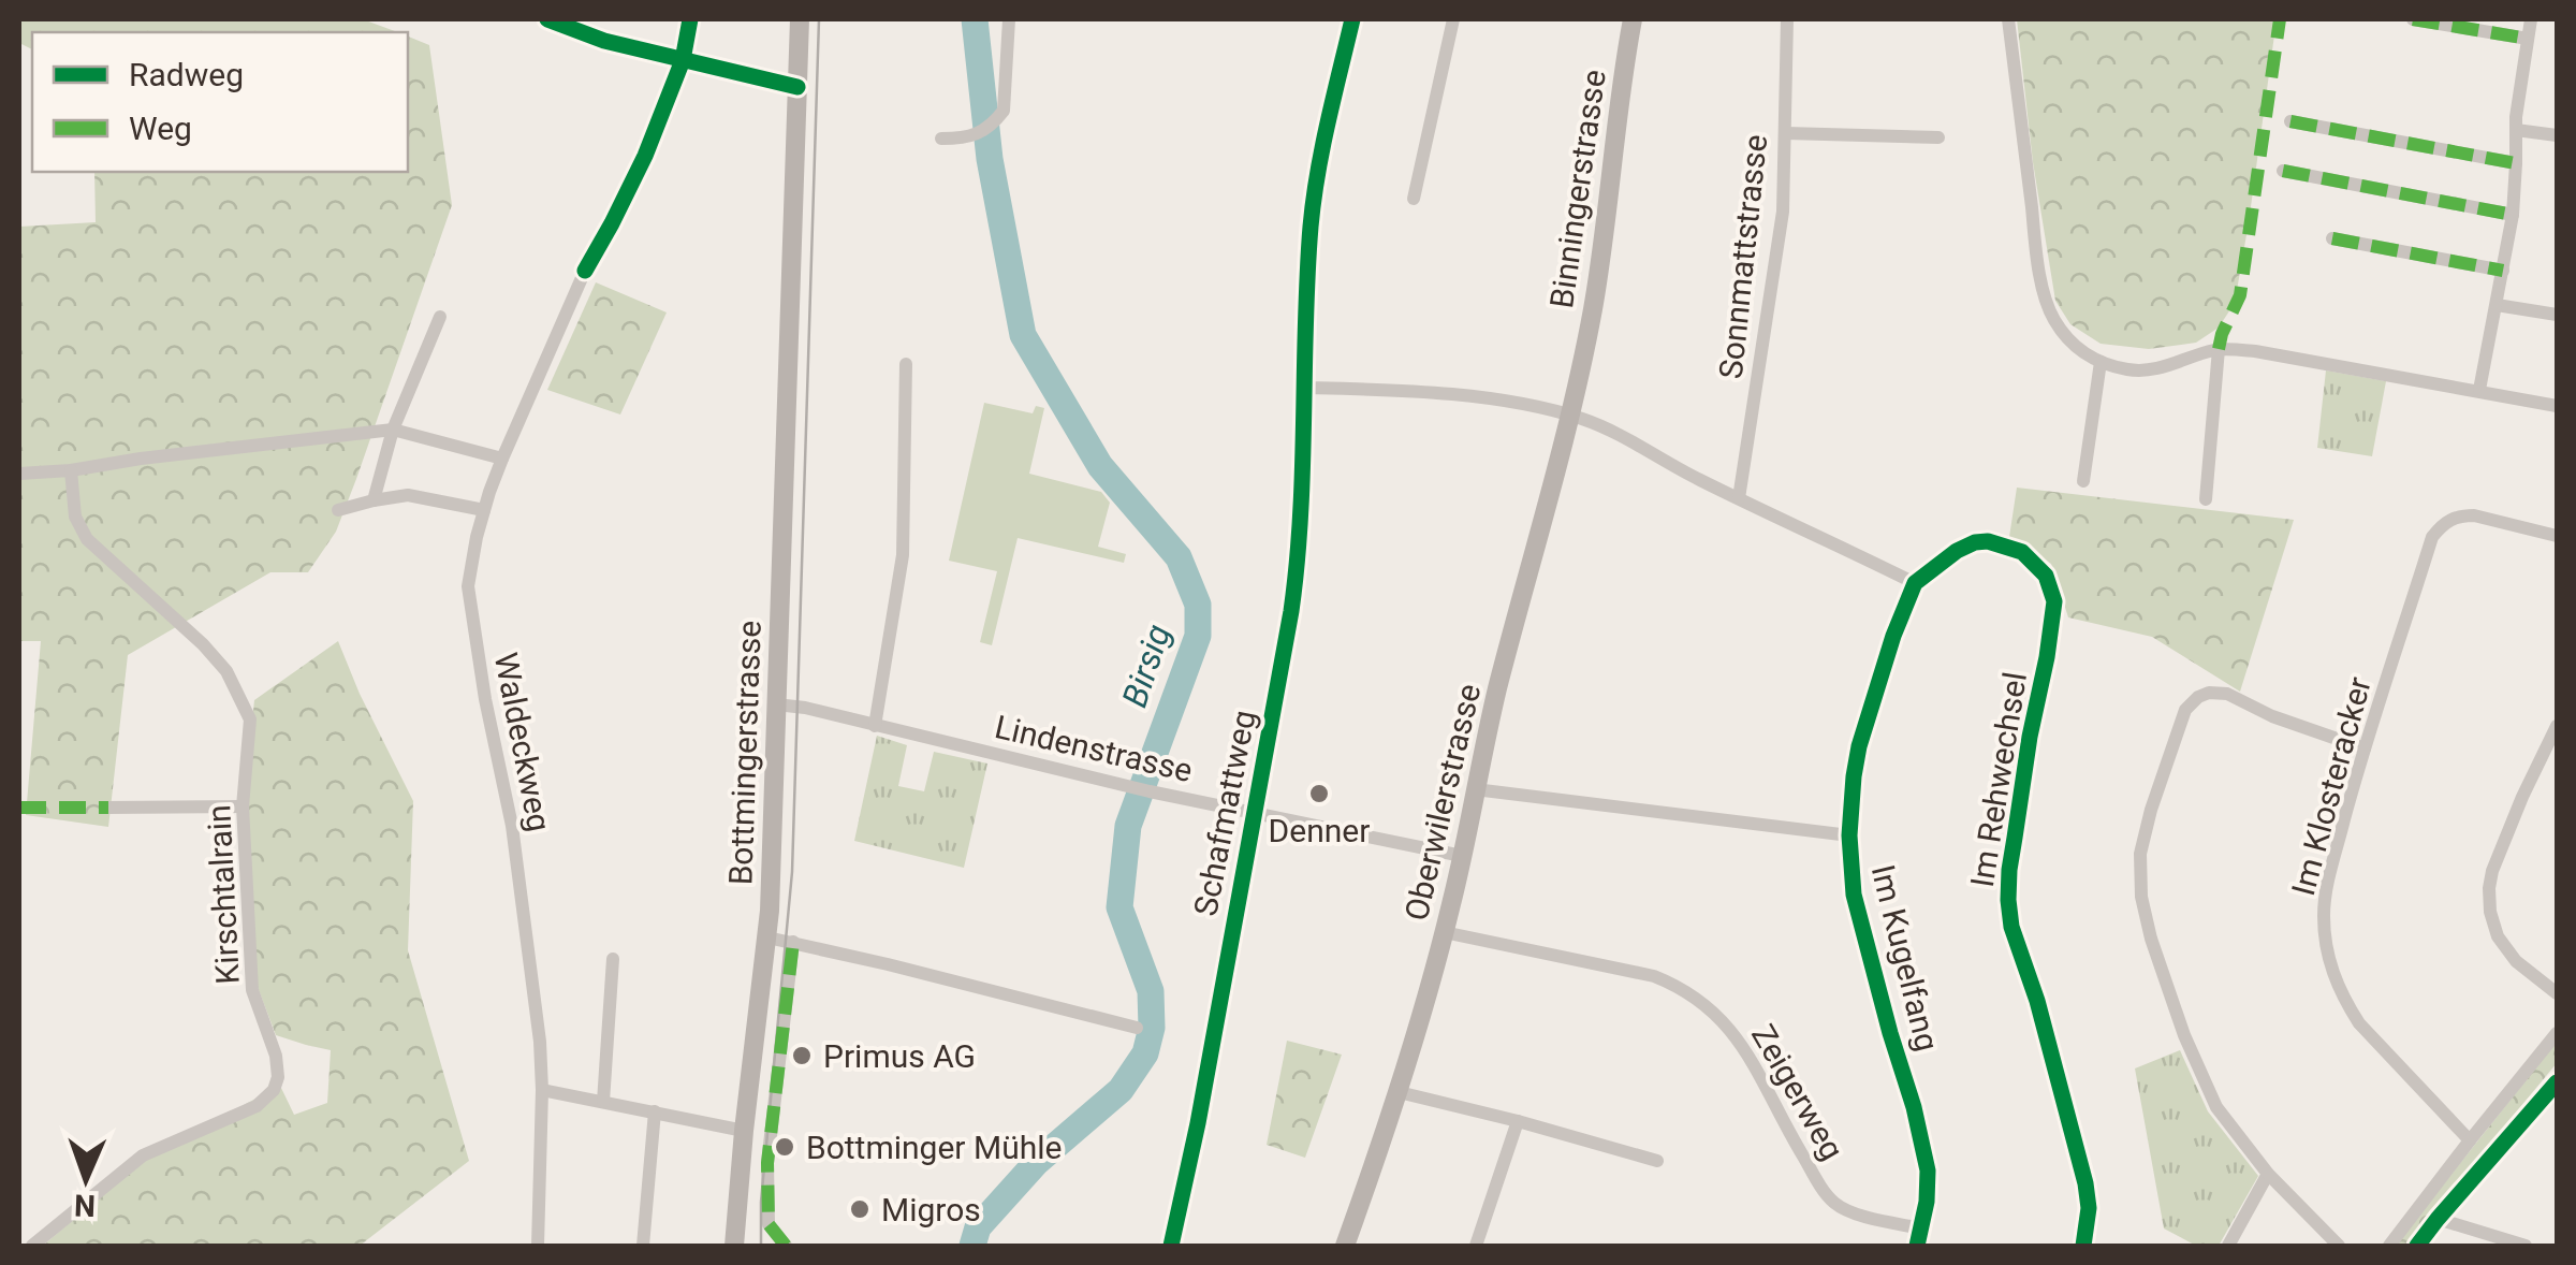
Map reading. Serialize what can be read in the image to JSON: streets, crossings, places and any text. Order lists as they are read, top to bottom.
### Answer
{
  "streets": {
    "main road": ["Binningerstrasse", "Bottmingerstrasse", "Oberwilerstrasse"],
    "street": [
      "Sonnmattstrasse",
      "Waldeckweg",
      "Lindenstrasse",
      "Im Rehwechsel",
      "Im Klosteracker",
      "Schafmattweg",
      "Kirschtalrain",
      "Im Kugelfang",
      "Zeigerweg"
    ]
  },
  "crossings": [
    ["Binningerstrasse", "Oberwilerstrasse"],
    ["Lindenstrasse", "Bottmingerstrasse"],
    ["Lindenstrasse", "Oberwilerstrasse"],
    ["Lindenstrasse", "Schafmattweg"],
    ["Im Rehwechsel", "Im Kugelfang"],
    ["Oberwilerstrasse", "Zeigerweg"],
    ["Im Kugelfang", "Zeigerweg"]
  ],
  "water": ["Birsig"],
  "places": [
    "Denner",
    "Primus AG",
    "Bottminger Mühle",
    "Migros"
  ],
  "legend": ["Radweg", "Weg"],
  "north": "bottom"
}
